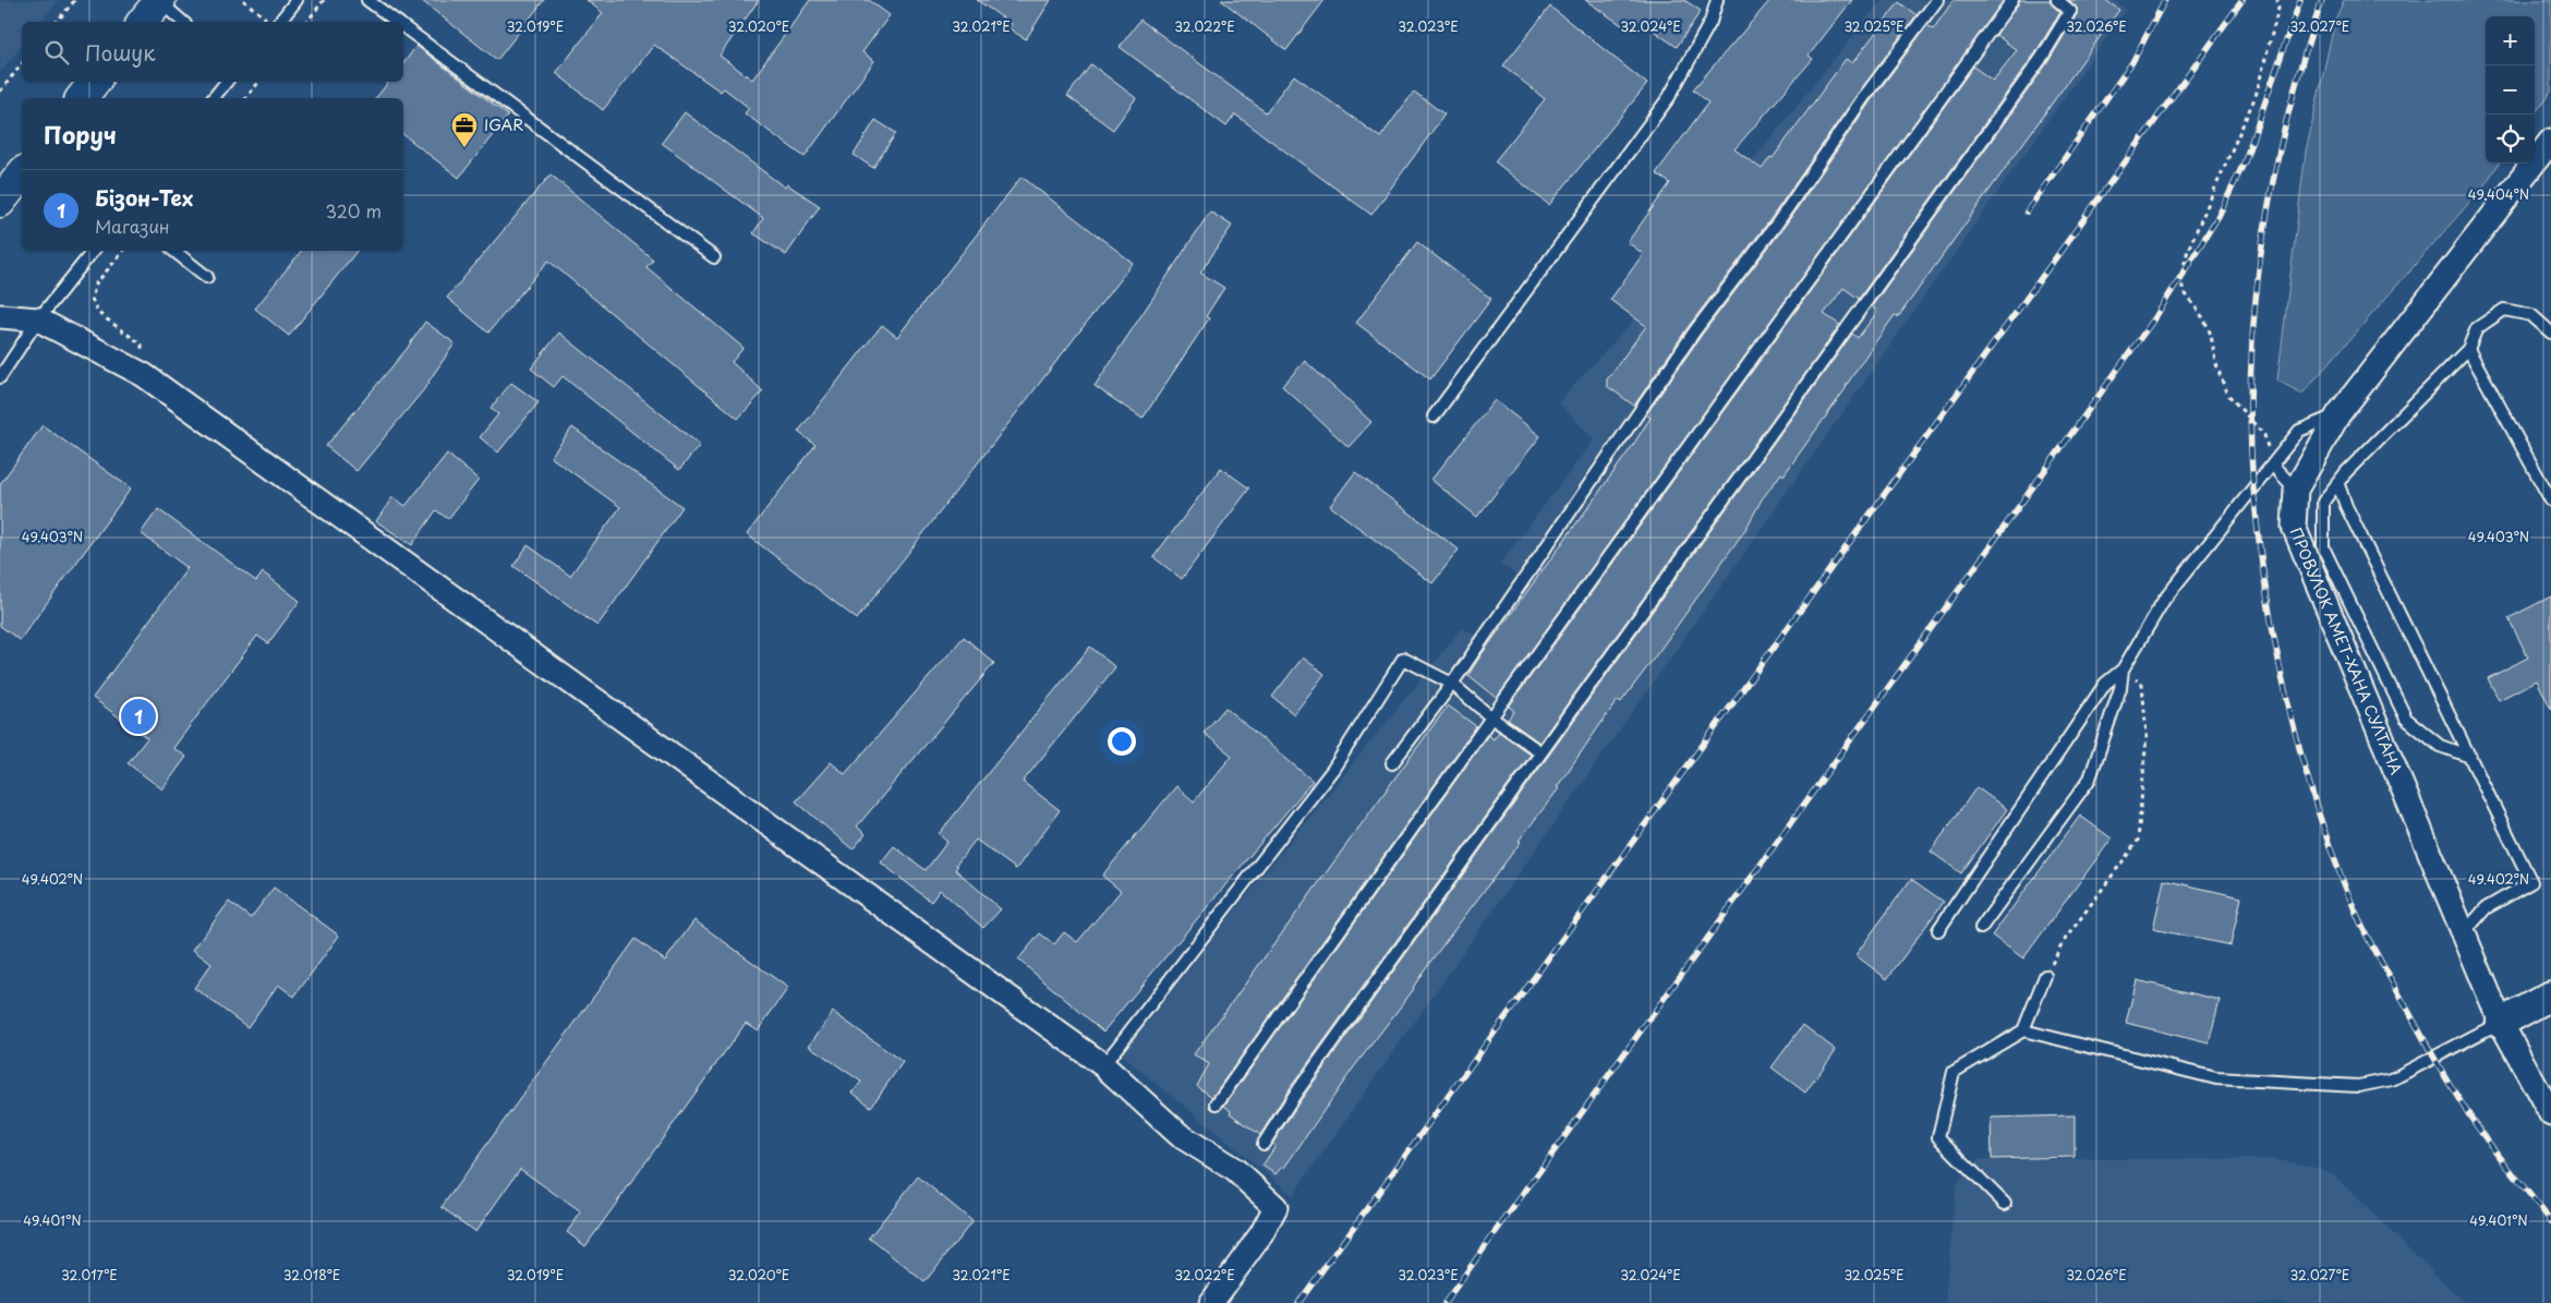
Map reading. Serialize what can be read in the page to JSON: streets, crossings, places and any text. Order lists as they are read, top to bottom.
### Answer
{
  "streets": {
    "street": ["ПРОВУЛОК АМЕТ-ХАНА СУЛТАНА"]
  },
  "places": {
    "office": ["IGAR"]
  },
  "page": {
    "map_buttons": ["+", "−"],
    "search": "Пошук",
    "heading": "Поруч",
    "list": [
      {
        "mark": "1",
        "name": "Бізон-Тех",
        "note": "Магазин",
        "value": "320 m"
      }
    ],
    "pins": "1"
  },
  "coordinates": [
    "32.019°E",
    "32.020°E",
    "32.021°E",
    "32.022°E",
    "32.023°E",
    "32.024°E",
    "32.025°E",
    "32.026°E",
    "32.027°E",
    "49.404°N",
    "49.403°N",
    "49.402°N",
    "49.401°N",
    "32.017°E",
    "32.018°E"
  ]
}
